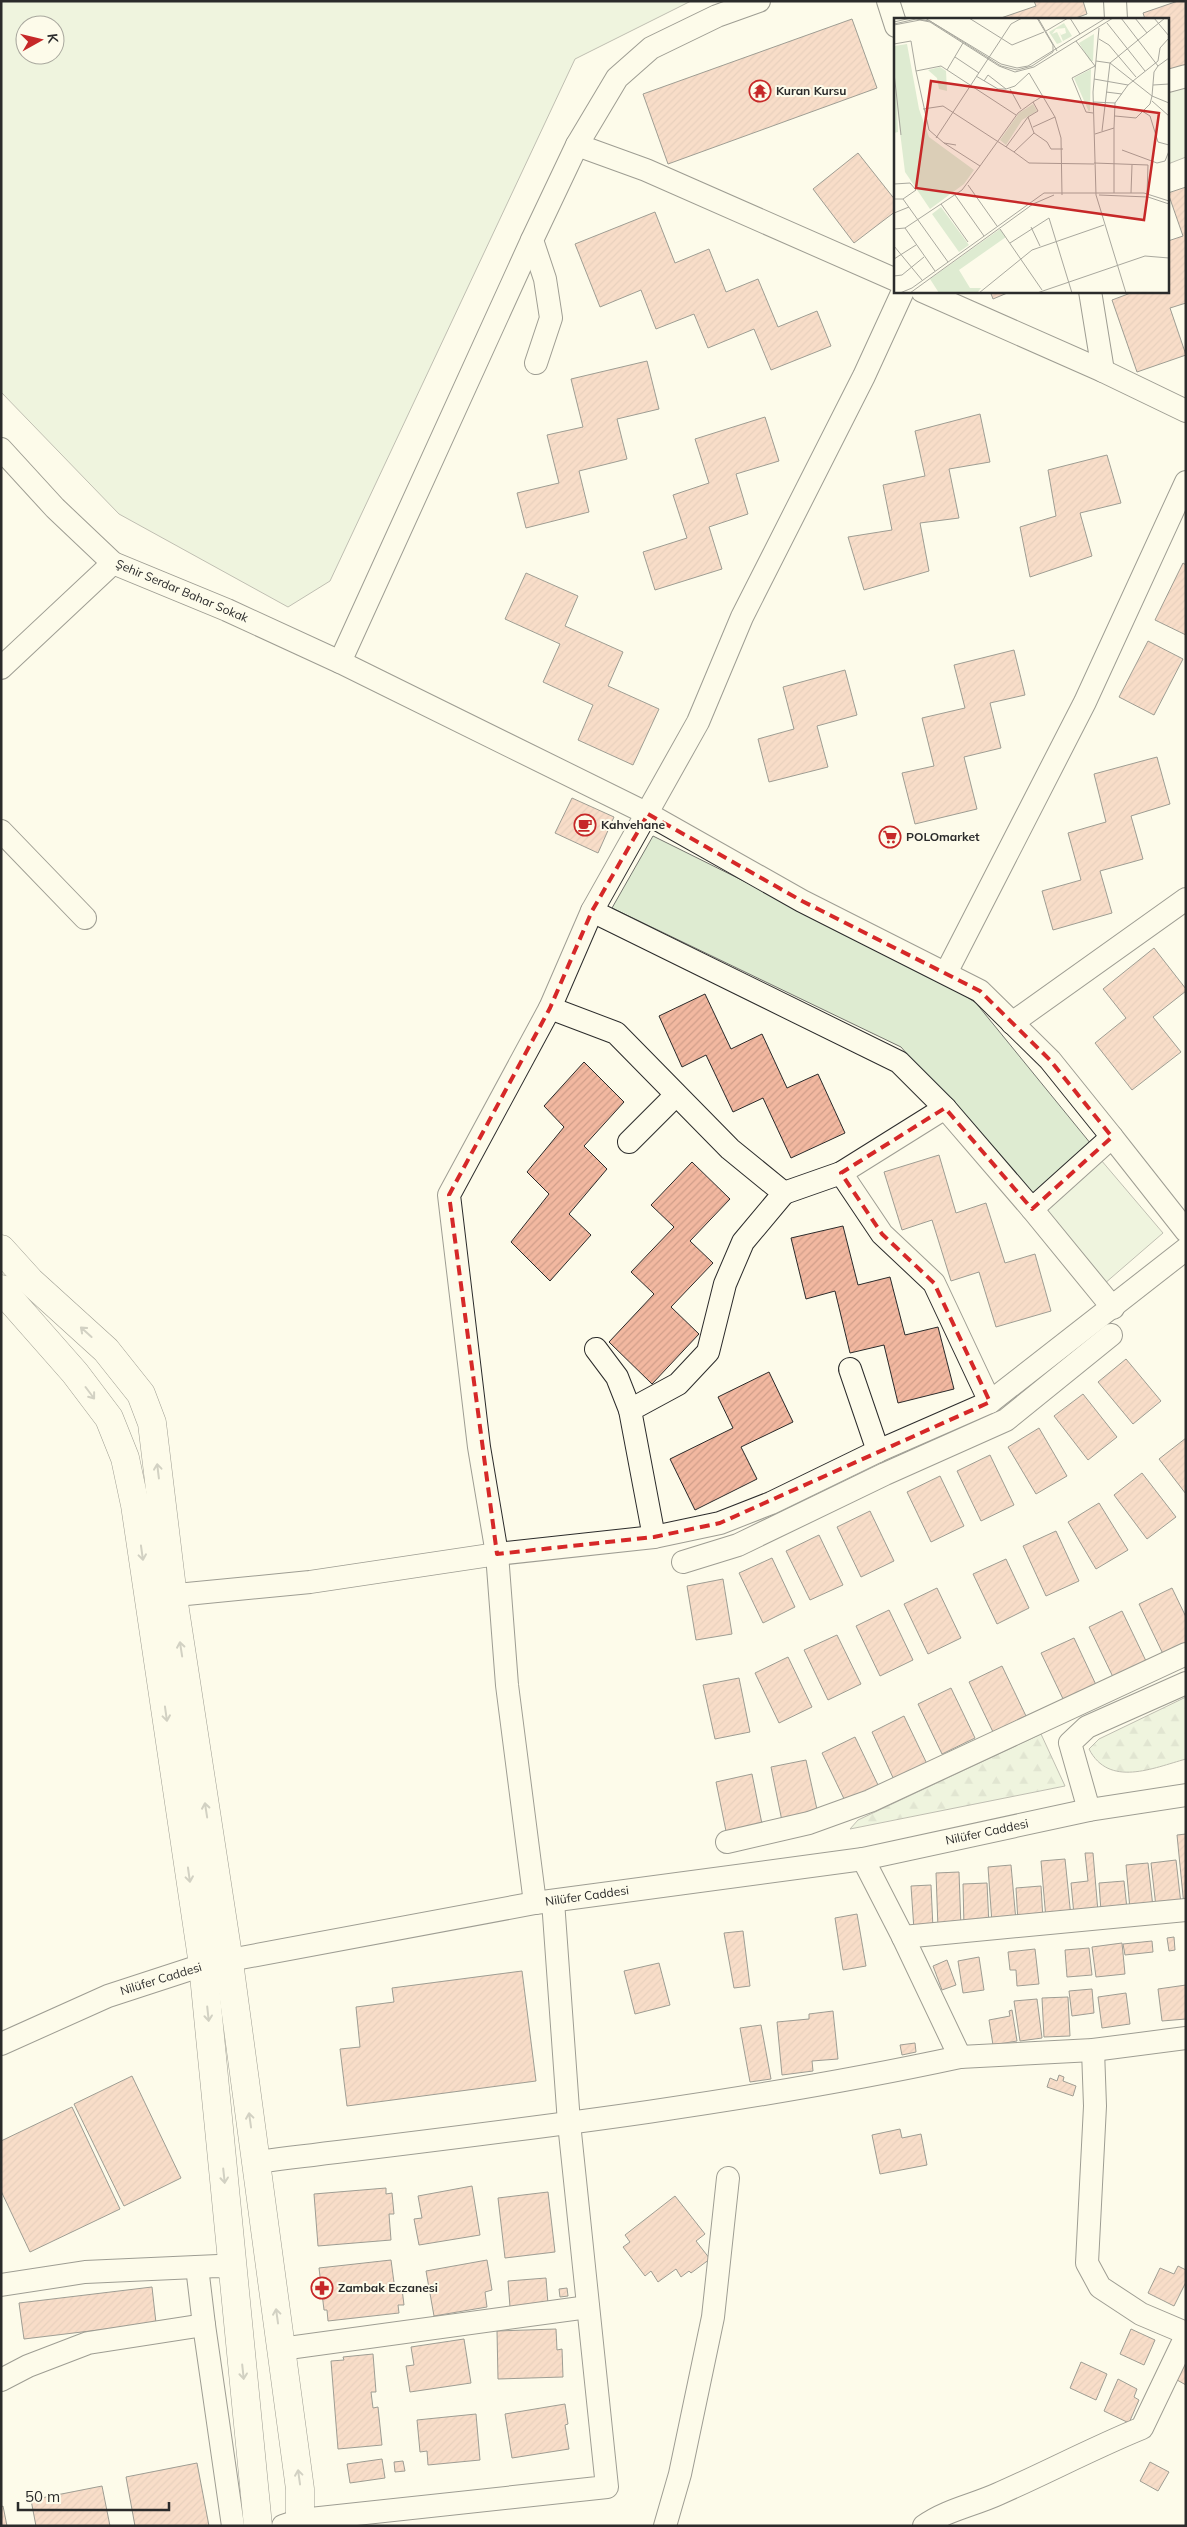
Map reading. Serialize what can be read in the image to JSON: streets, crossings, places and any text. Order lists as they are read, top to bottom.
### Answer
{
  "streets": {
    "street": ["Şehir Serdar Bahar Sokak", "Nilüfer Caddesi"]
  },
  "places": {
    "temple": ["Kuran Kursu"],
    "cafe": ["Kahvehane"],
    "supermarket": ["POLOmarket"],
    "pharmacy": ["Zambak Eczanesi"]
  },
  "scale_bar": "50 m",
  "north": "right"
}
